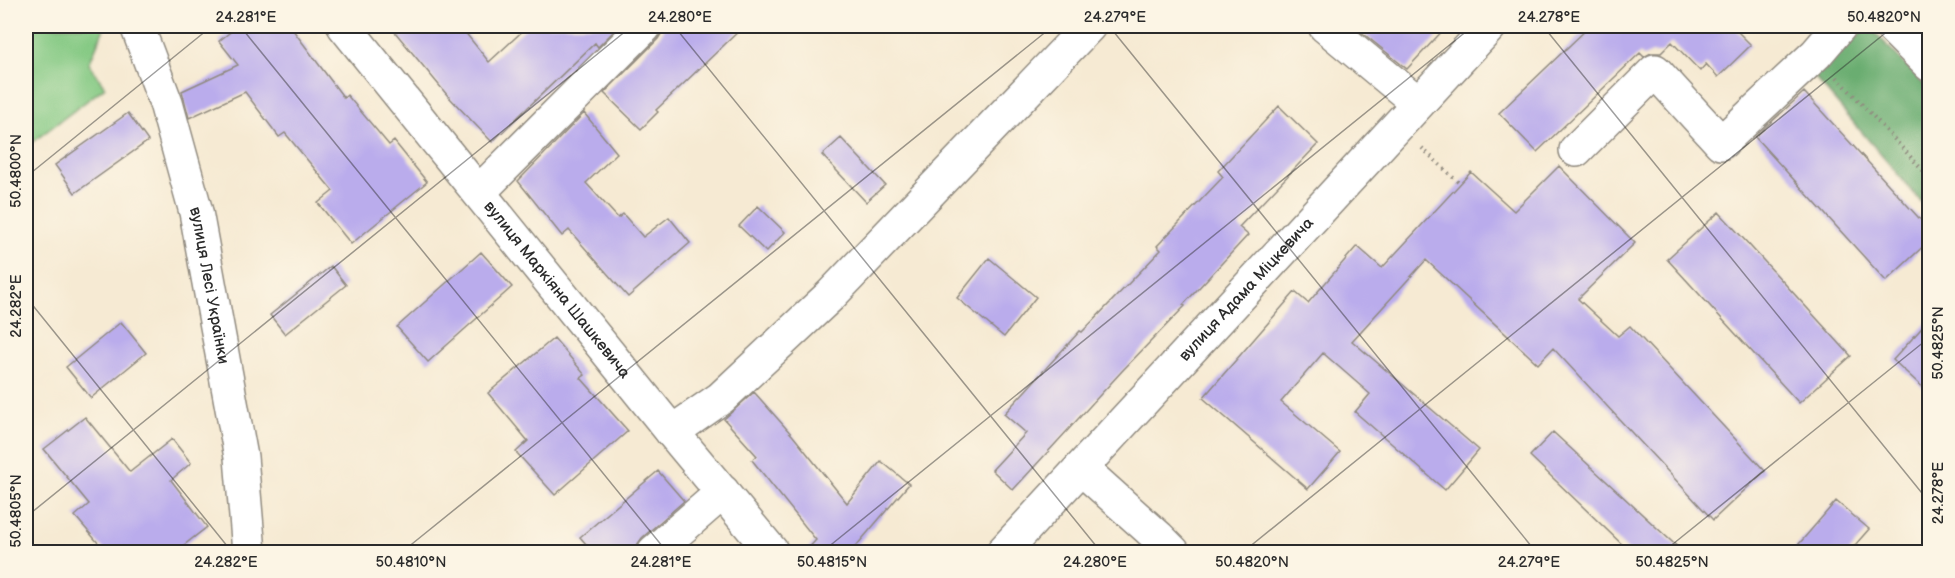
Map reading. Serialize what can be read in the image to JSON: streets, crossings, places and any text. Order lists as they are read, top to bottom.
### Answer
{
  "streets": {
    "street": ["вулиця Лесі Українки", "вулиця Адама Міцкевича", "вулиця Маркіяна Шашкевича"]
  },
  "coordinates": [
    "24.281°E",
    "24.280°E",
    "24.279°E",
    "24.278°E",
    "50.4820°N",
    "50.4800°N",
    "24.282°E",
    "50.4825°N",
    "50.4805°N",
    "50.4810°N",
    "50.4815°N"
  ]
}
